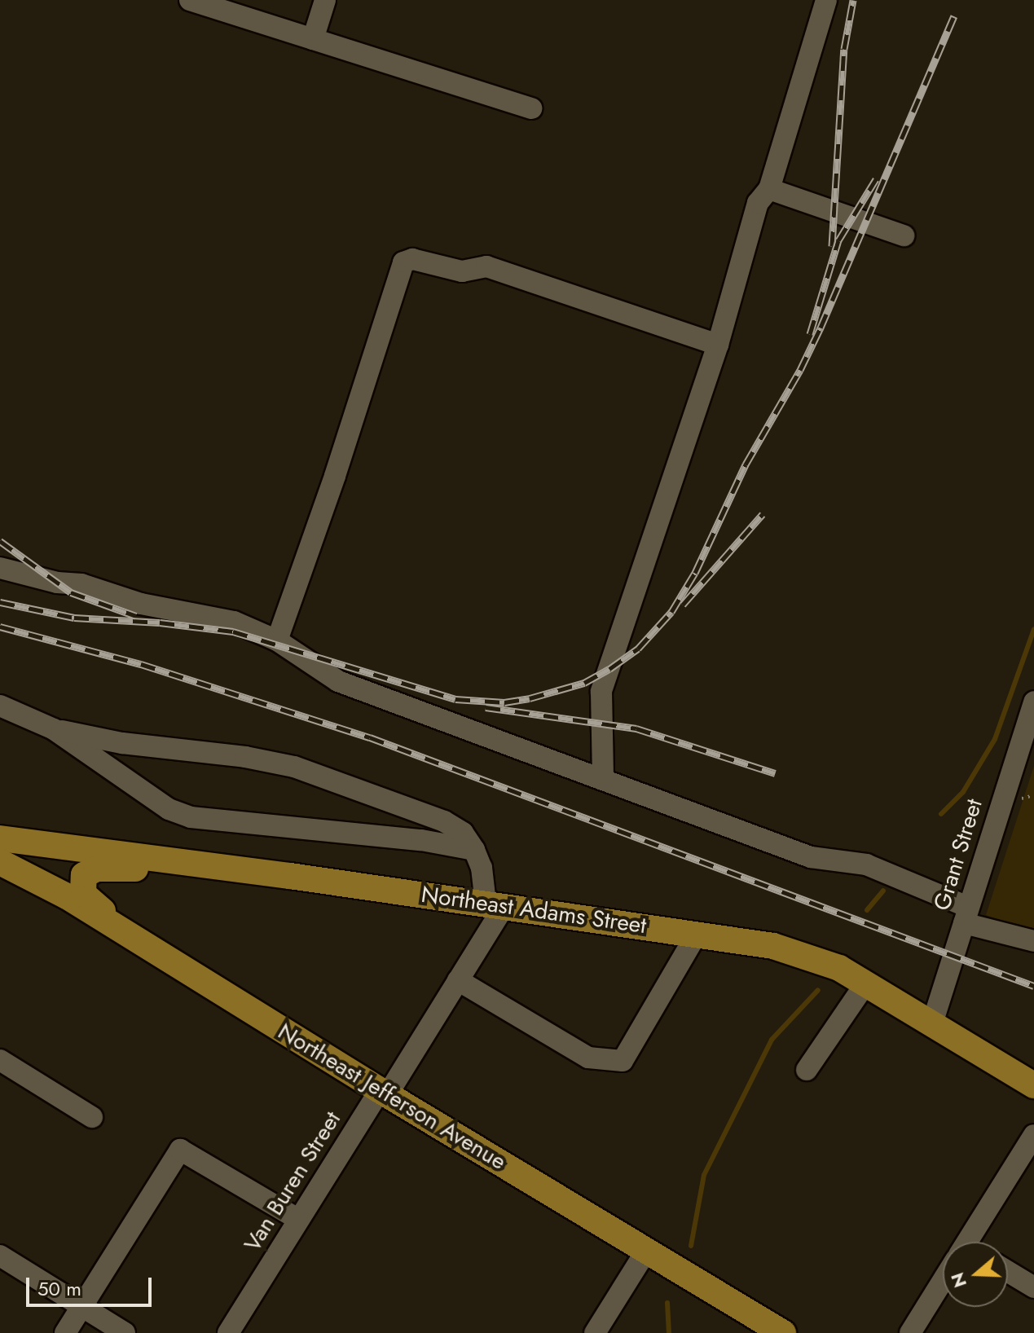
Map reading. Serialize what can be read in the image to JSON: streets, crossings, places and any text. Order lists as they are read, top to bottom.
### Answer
{
  "streets": {
    "main road": ["Northeast Adams Street", "Northeast Jefferson Avenue"],
    "street": ["Grant Street", "Van Buren Street"]
  },
  "crossings": [
    ["Grant Street", "Northeast Adams Street"],
    ["Northeast Adams Street", "Van Buren Street"],
    ["Northeast Jefferson Avenue", "Van Buren Street"]
  ],
  "scale_bar": "50 m",
  "north": "left"
}
